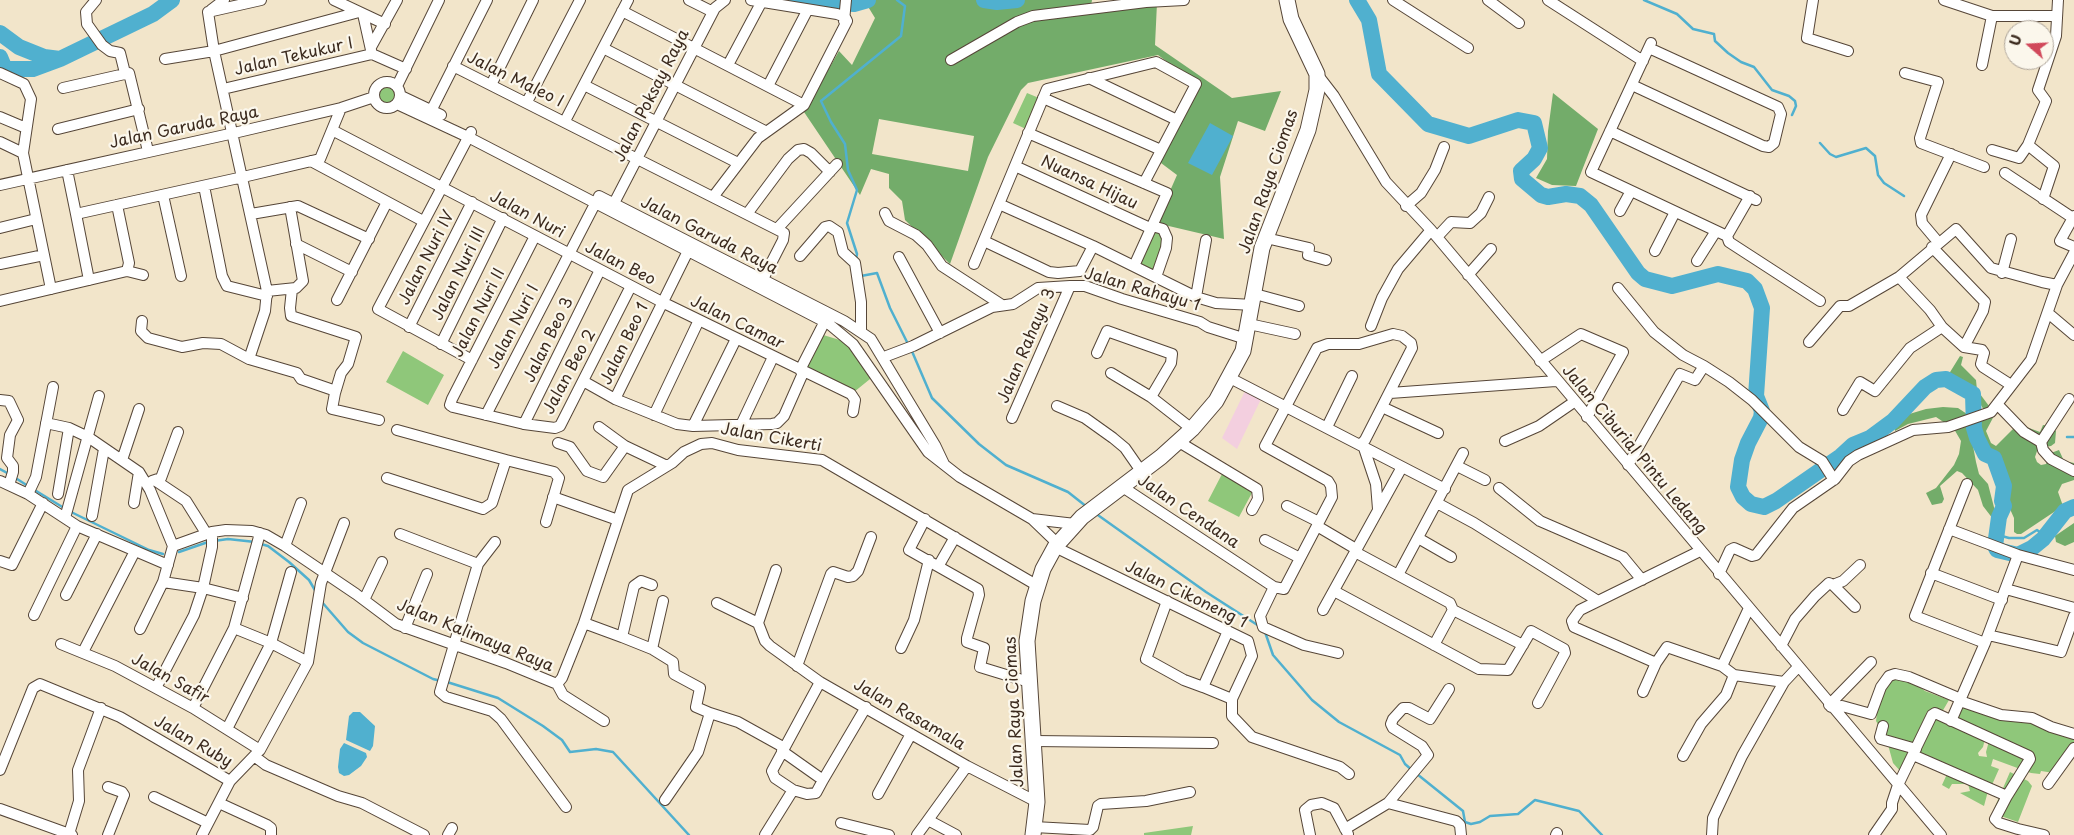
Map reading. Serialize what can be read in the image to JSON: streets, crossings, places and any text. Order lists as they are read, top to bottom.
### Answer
{
  "streets": {
    "main road": ["Jalan Raya Ciomas"],
    "street": [
      "Jalan Tekukur I",
      "Jalan Maleo I",
      "Jalan Poksay Raya",
      "Jalan Garuda Raya",
      "Nuansa Hijau",
      "Jalan Nuri",
      "Jalan Nuri IV",
      "Jalan Beo",
      "Jalan Nuri III",
      "Jalan Rahayu 1",
      "Jalan Nuri II",
      "Jalan Camar",
      "Jalan Nuri I",
      "Jalan Beo 3",
      "Jalan Beo 1",
      "Jalan Rahayu 3",
      "Jalan Beo 2",
      "Jalan Cikerti",
      "Jalan Ciburial Pintu Ledang",
      "Jalan Cendana",
      "Jalan Cikoneng 1",
      "Jalan Kalimaya Raya",
      "Jalan Safir",
      "Jalan Rasamala",
      "Jalan Ruby"
    ]
  },
  "crossings": [
    ["Jalan Maleo I", "Jalan Poksay Raya"],
    ["Jalan Poksay Raya", "Jalan Garuda Raya"],
    ["Jalan Garuda Raya", "Jalan Raya Ciomas"],
    ["Jalan Garuda Raya", "Jalan Nuri"],
    ["Jalan Garuda Raya", "Jalan Beo"],
    ["Jalan Garuda Raya", "Jalan Rahayu 1"],
    ["Jalan Garuda Raya", "Jalan Cikoneng 1"],
    ["Jalan Raya Ciomas", "Jalan Rahayu 1"],
    ["Jalan Raya Ciomas", "Jalan Cikerti"],
    ["Jalan Raya Ciomas", "Jalan Ciburial Pintu Ledang"],
    ["Jalan Raya Ciomas", "Jalan Cendana"],
    ["Jalan Raya Ciomas", "Jalan Cikoneng 1"],
    ["Jalan Raya Ciomas", "Jalan Rasamala"],
    ["Jalan Nuri", "Jalan Nuri IV"],
    ["Jalan Nuri", "Jalan Beo"],
    ["Jalan Nuri", "Jalan Nuri III"],
    ["Jalan Nuri", "Jalan Nuri II"],
    ["Jalan Nuri", "Jalan Nuri I"],
    ["Jalan Beo", "Jalan Camar"],
    ["Jalan Beo", "Jalan Nuri I"],
    ["Jalan Beo", "Jalan Beo 3"],
    ["Jalan Beo", "Jalan Beo 1"],
    ["Jalan Beo", "Jalan Beo 2"],
    ["Jalan Rahayu 1", "Jalan Rahayu 3"],
    ["Jalan Nuri II", "Jalan Beo 2"],
    ["Jalan Camar", "Jalan Beo 1"],
    ["Jalan Nuri I", "Jalan Beo 2"],
    ["Jalan Beo 3", "Jalan Beo 2"],
    ["Jalan Cikerti", "Jalan Kalimaya Raya"],
    ["Jalan Kalimaya Raya", "Jalan Ruby"],
    ["Jalan Safir", "Jalan Ruby"]
  ],
  "north": "left"
}
